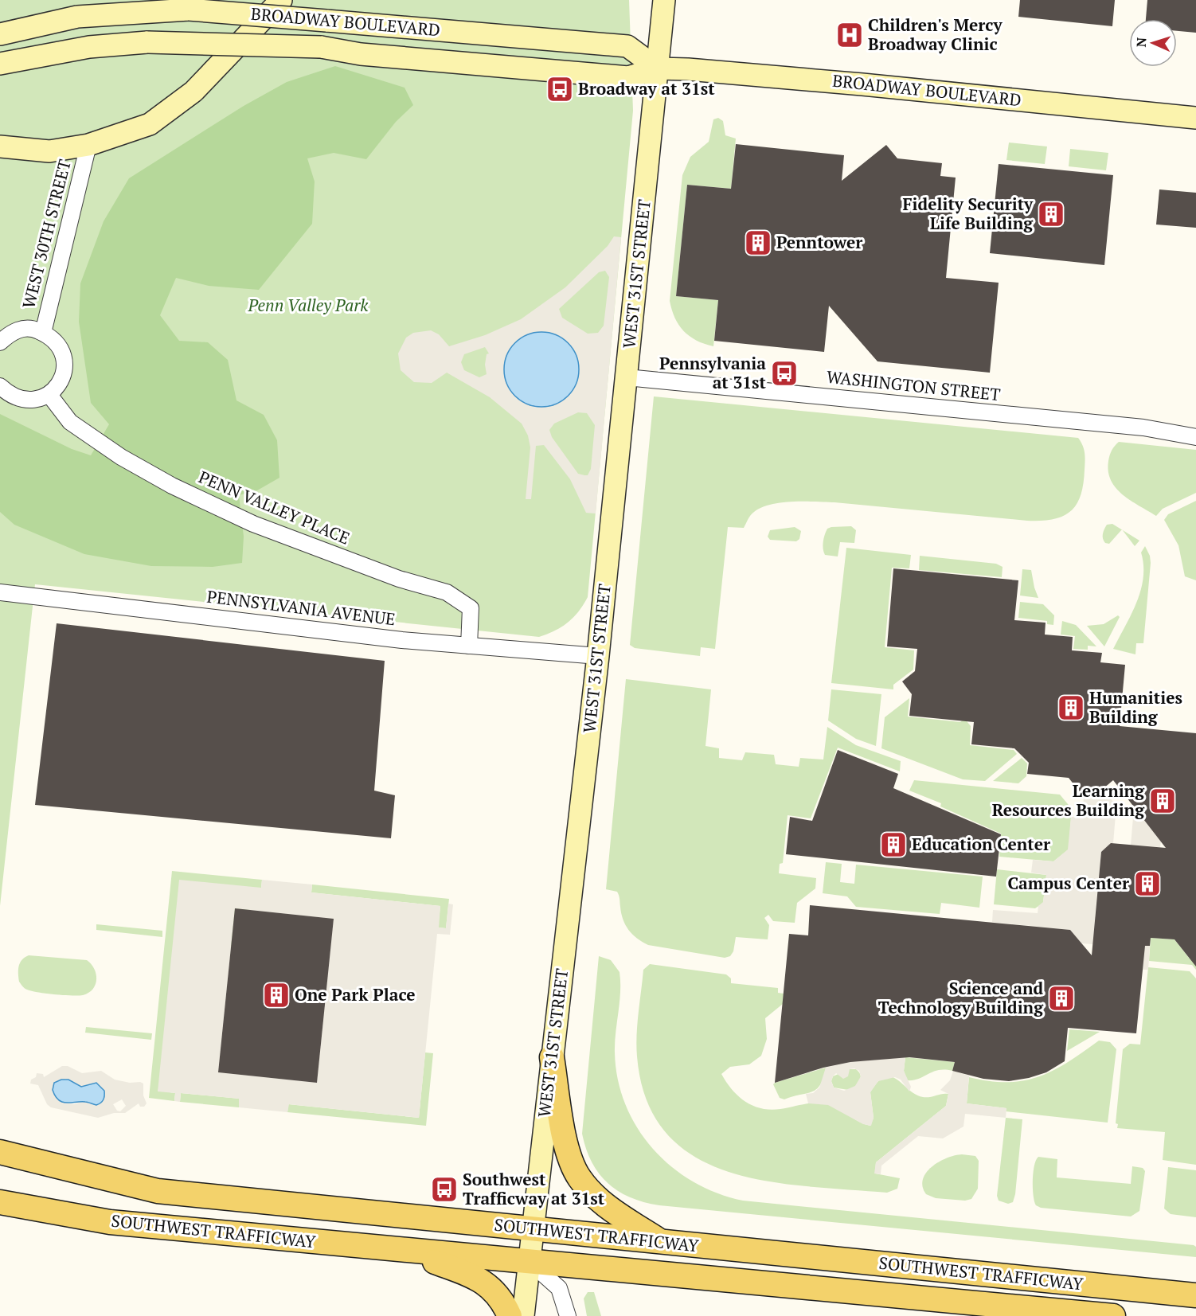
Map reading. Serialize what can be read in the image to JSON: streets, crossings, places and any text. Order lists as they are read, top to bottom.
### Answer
{
  "streets": {
    "main road": ["BROADWAY BOULEVARD", "WEST 31ST STREET", "SOUTHWEST TRAFFICWAY"],
    "street": [
      "WEST 30TH STREET",
      "WASHINGTON STREET",
      "PENN VALLEY PLACE",
      "PENNSYLVANIA AVENUE"
    ]
  },
  "crossings": [
    ["BROADWAY BOULEVARD", "WEST 31ST STREET"],
    ["WEST 31ST STREET", "WASHINGTON STREET"],
    ["WEST 31ST STREET", "PENNSYLVANIA AVENUE"],
    ["WEST 31ST STREET", "SOUTHWEST TRAFFICWAY"],
    ["PENN VALLEY PLACE", "PENNSYLVANIA AVENUE"]
  ],
  "parks": ["Penn Valley Park"],
  "places": {
    "hospital": ["Children's Mercy Broadway Clinic"],
    "bus stop": ["Broadway at 31st", "Pennsylvania at 31st", "Southwest Trafficway at 31st"],
    "building": [
      "Fidelity Security Life Building",
      "Penntower",
      "Humanities Building",
      "Learning Resources Building",
      "Education Center",
      "Campus Center",
      "One Park Place",
      "Science and Technology Building"
    ]
  },
  "north": "left"
}
